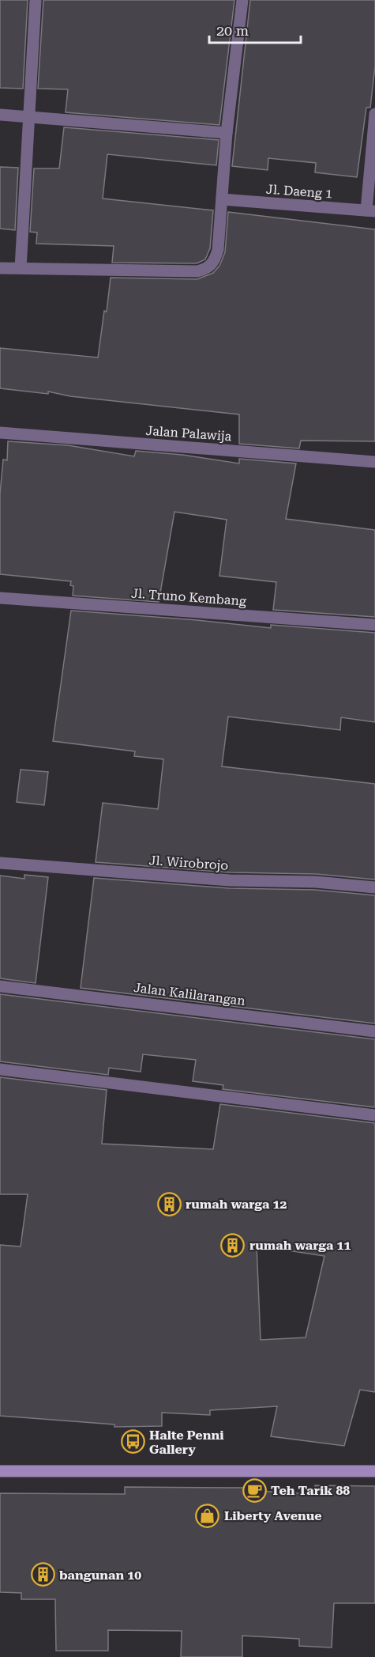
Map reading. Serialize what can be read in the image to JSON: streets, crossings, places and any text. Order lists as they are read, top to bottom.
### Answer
{
  "streets": {
    "street": [
      "Jl. Daeng 1",
      "Jalan Palawija",
      "Jl. Truno Kembang",
      "Jl. Wirobrojo",
      "Jalan Kalilarangan"
    ]
  },
  "places": {
    "building": ["rumah warga 12", "rumah warga 11", "bangunan 10"],
    "bus stop": ["Halte Penni Gallery"],
    "cafe": ["Teh Tarik 88"],
    "shop": ["Liberty Avenue"]
  },
  "scale_bar": "20 m"
}
